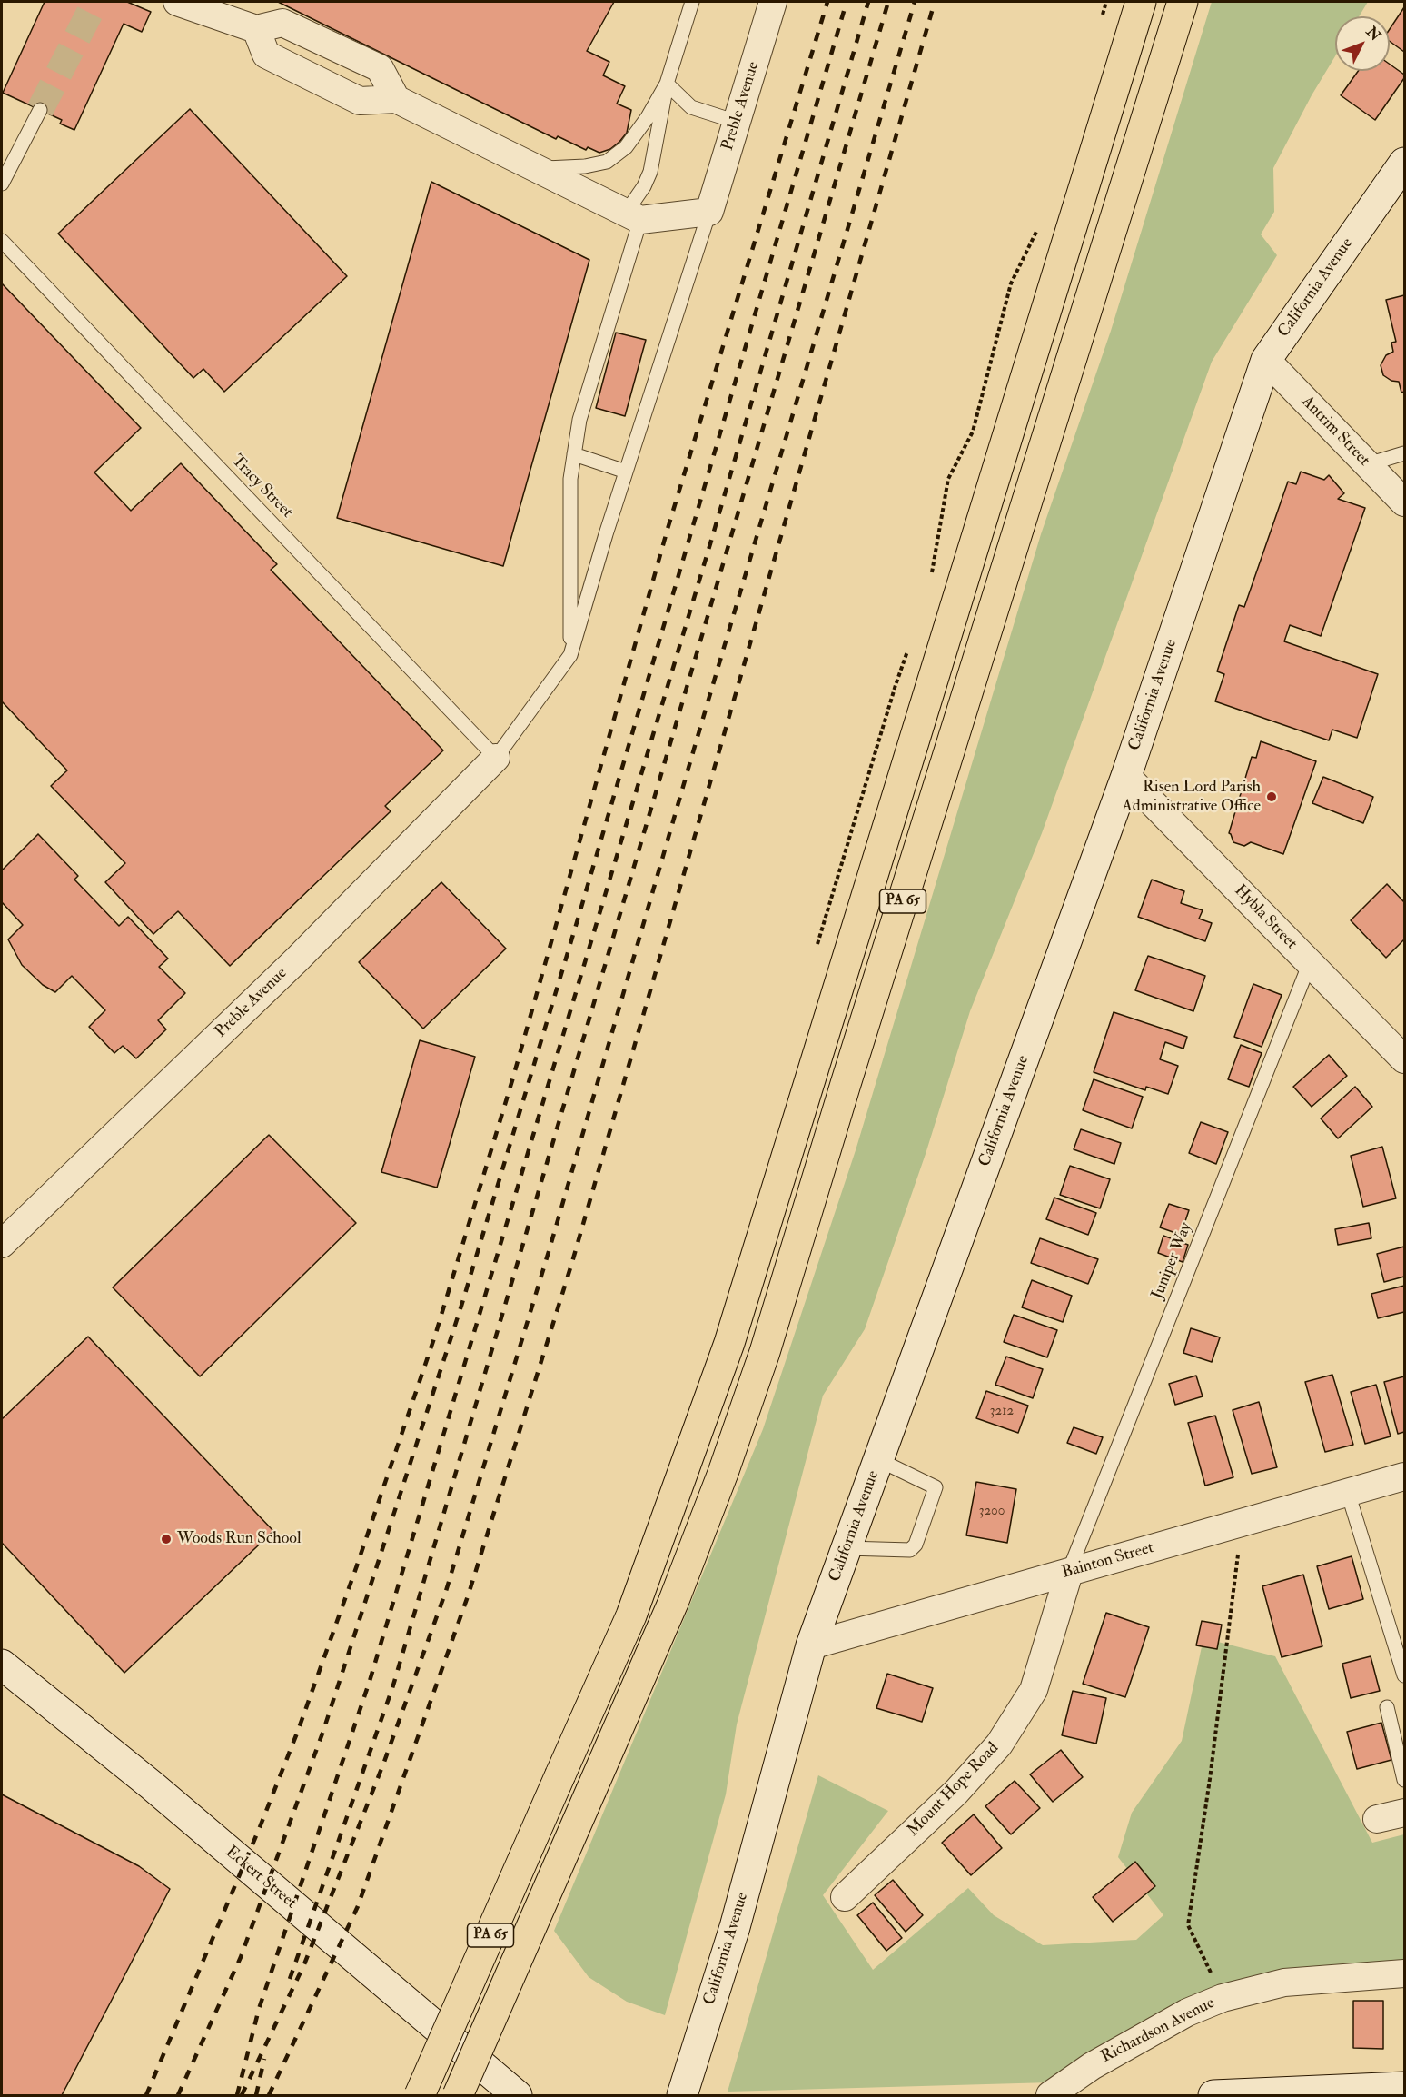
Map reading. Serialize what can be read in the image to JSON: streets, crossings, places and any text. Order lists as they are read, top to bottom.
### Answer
{
  "streets": {
    "highway": ["PA 65"],
    "street": [
      "Preble Avenue",
      "California Avenue",
      "Antrim Street",
      "Hybla Street",
      "Bainton Street",
      "Mount Hope Road",
      "Eckert Street",
      "Richardson Avenue"
    ],
    "lane": ["Tracy Street", "Juniper Way"]
  },
  "crossings": [
    ["Preble Avenue", "Tracy Street"],
    ["California Avenue", "Antrim Street"],
    ["California Avenue", "Hybla Street"],
    ["California Avenue", "Bainton Street"],
    ["Hybla Street", "Juniper Way"],
    ["Juniper Way", "Bainton Street"],
    ["Juniper Way", "Mount Hope Road"],
    ["Bainton Street", "Mount Hope Road"]
  ],
  "places": ["Risen Lord Parish Administrative Office", "Woods Run School"],
  "house_numbers": ["3212", "3200"],
  "north": "top right"
}
